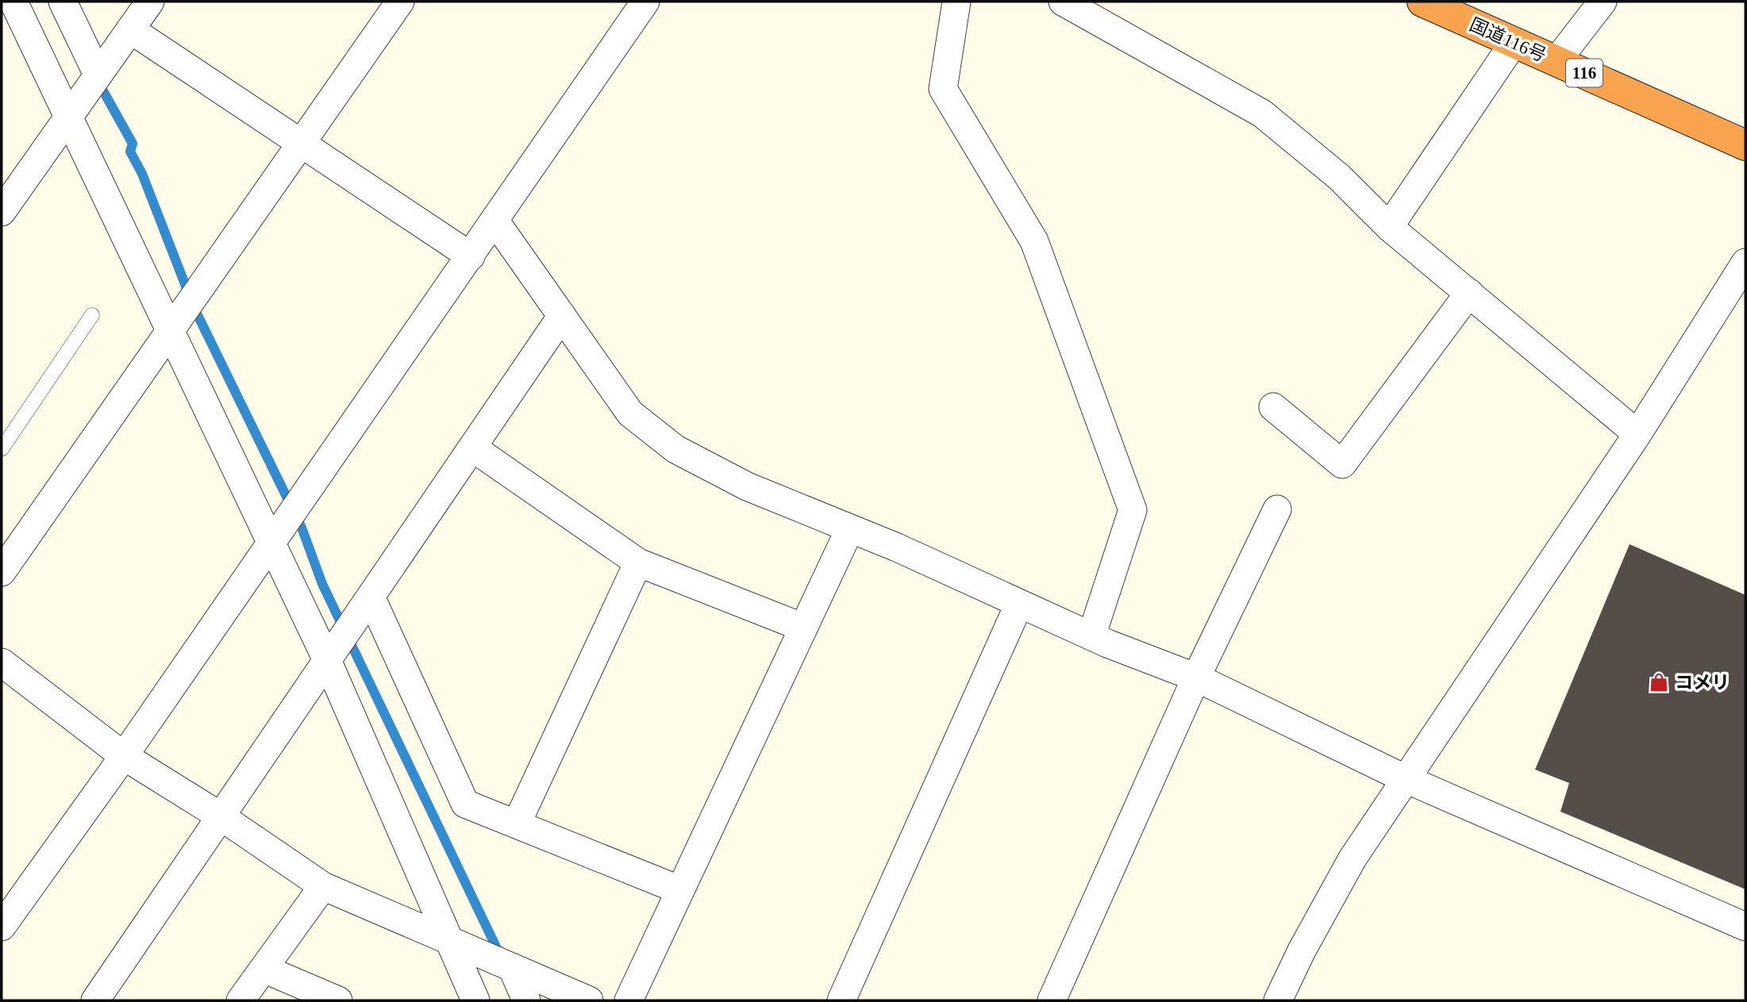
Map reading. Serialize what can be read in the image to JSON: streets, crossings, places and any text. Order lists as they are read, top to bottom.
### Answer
{
  "streets": {
    "highway": ["国道116号", "116"]
  },
  "places": {
    "shop": ["コメリ"]
  }
}
